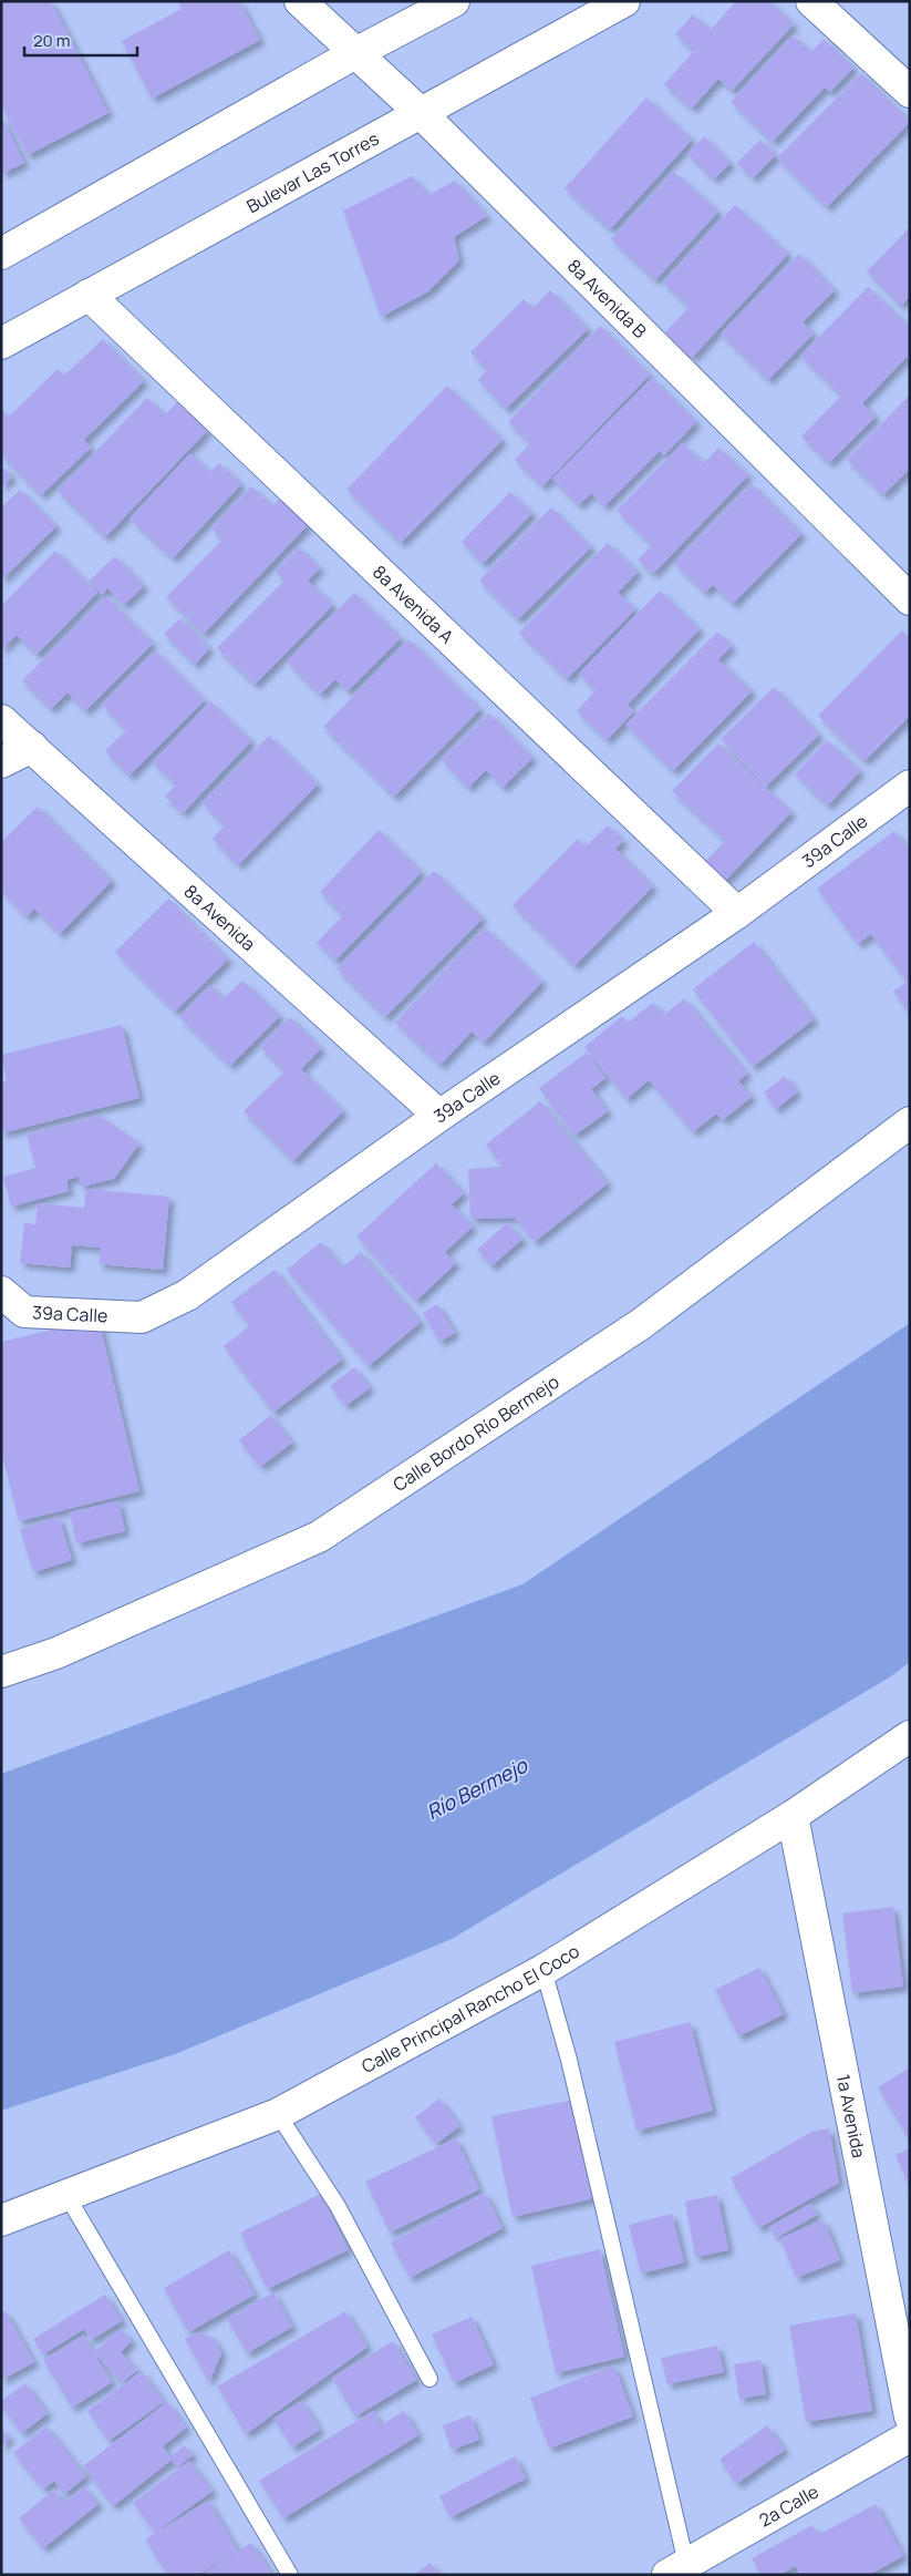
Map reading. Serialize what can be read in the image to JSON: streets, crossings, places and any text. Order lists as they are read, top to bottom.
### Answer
{
  "streets": {
    "street": [
      "Bulevar Las Torres",
      "8a Avenida B",
      "8a Avenida A",
      "39a Calle",
      "8a Avenida",
      "Calle Bordo Río Bermejo",
      "Calle Principal Rancho El Coco",
      "1a Avenida",
      "2a Calle"
    ]
  },
  "crossings": [
    ["Bulevar Las Torres", "8a Avenida B"],
    ["Bulevar Las Torres", "8a Avenida A"],
    ["8a Avenida A", "39a Calle"],
    ["39a Calle", "8a Avenida"],
    ["Calle Principal Rancho El Coco", "1a Avenida"]
  ],
  "water": ["Río Bermejo"],
  "scale_bar": "20 m"
}
